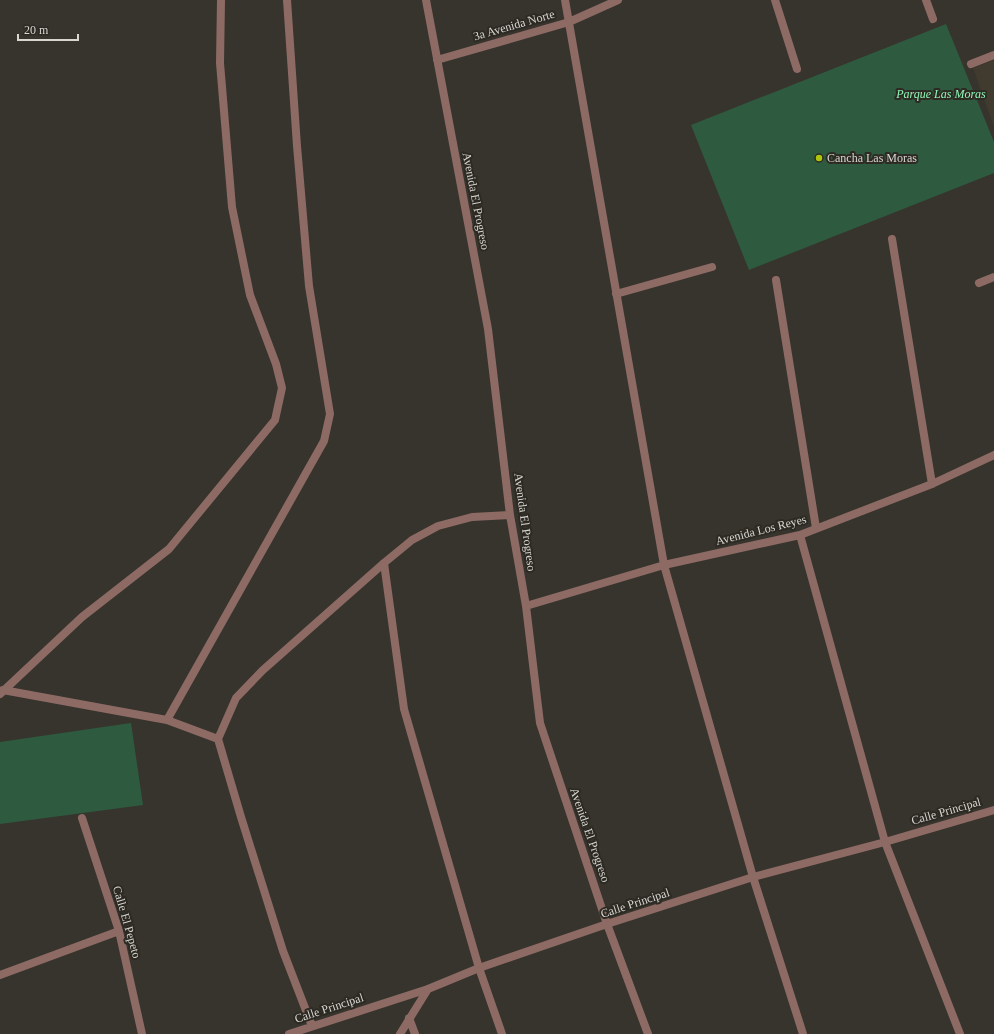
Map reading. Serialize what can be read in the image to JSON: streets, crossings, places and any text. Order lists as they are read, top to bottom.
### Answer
{
  "streets": {
    "street": [
      "3a Avenida Norte",
      "Avenida El Progreso",
      "Avenida Los Reyes",
      "Calle Principal",
      "Calle El Pepeto"
    ]
  },
  "crossings": [
    ["3a Avenida Norte", "Avenida El Progreso"],
    ["Avenida El Progreso", "Avenida Los Reyes"],
    ["Avenida El Progreso", "Calle Principal"]
  ],
  "parks": ["Parque Las Moras"],
  "places": ["Cancha Las Moras"],
  "scale_bar": "20 m"
}
